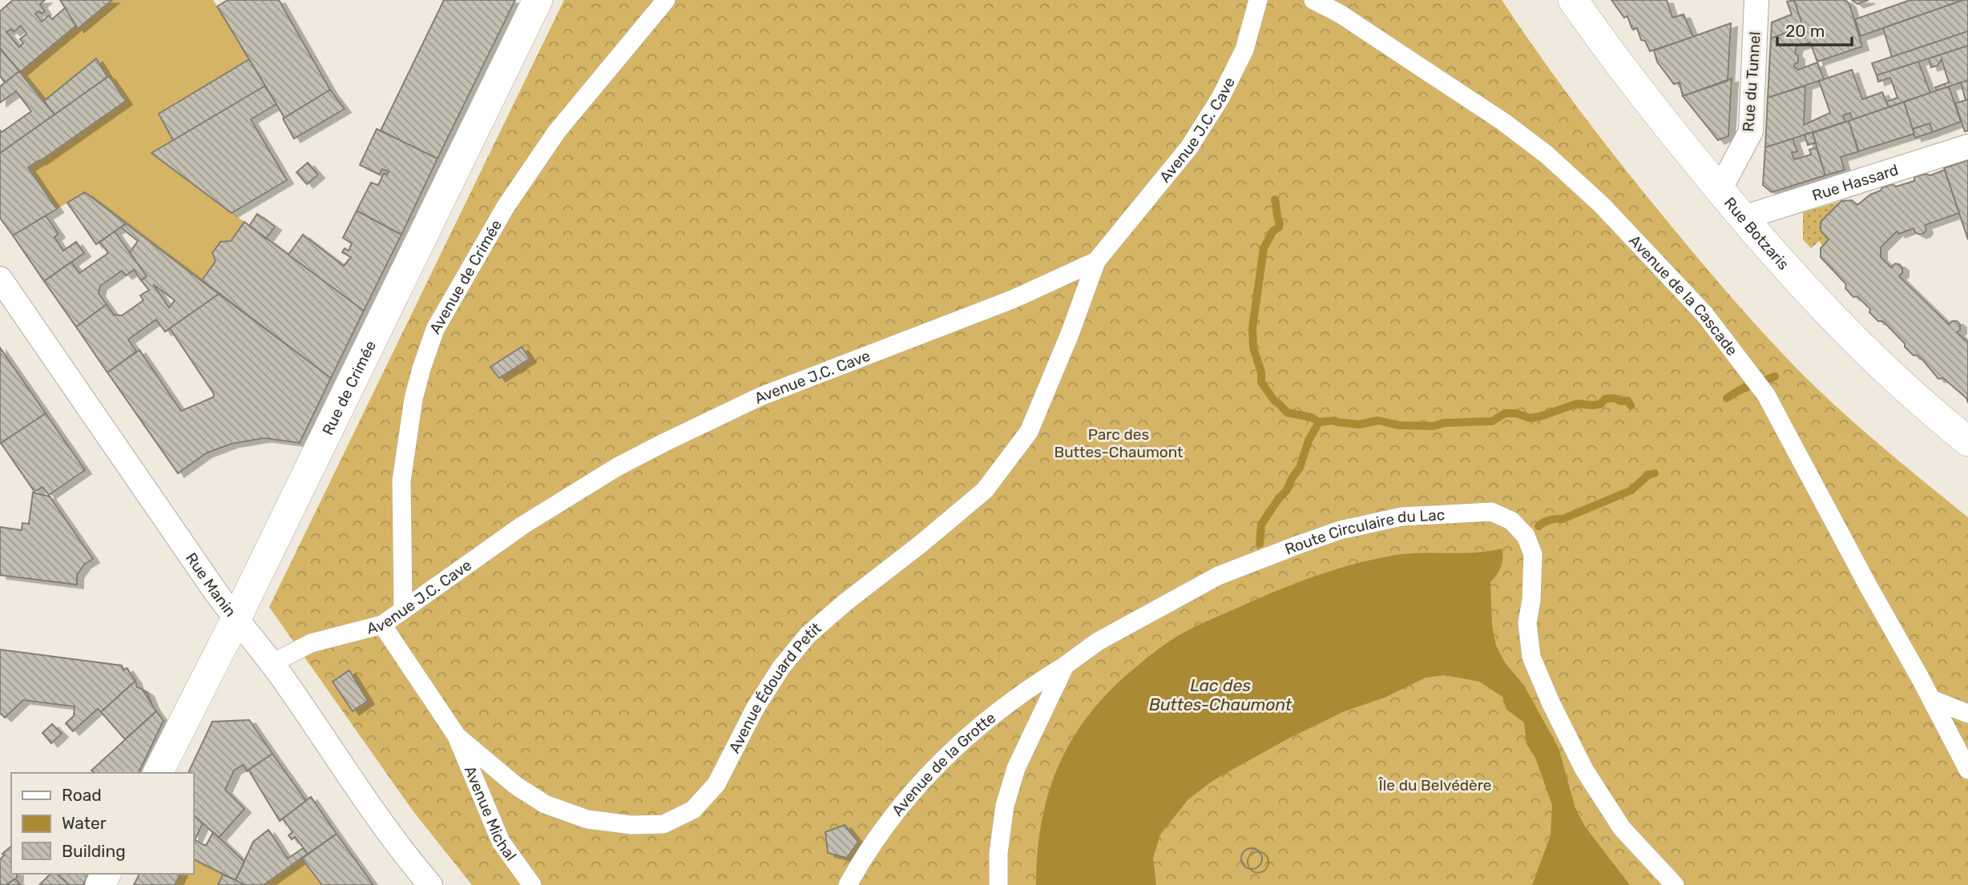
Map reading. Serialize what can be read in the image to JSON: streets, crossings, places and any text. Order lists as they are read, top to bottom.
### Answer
{
  "streets": {
    "street": [
      "Rue du Tunnel",
      "Avenue J.C. Cave",
      "Rue Hassard",
      "Rue Botzaris",
      "Avenue de Crimée",
      "Avenue de la Cascade",
      "Rue de Crimée",
      "Route Circulaire du Lac",
      "Rue Manin",
      "Avenue Édouard Petit",
      "Avenue de la Grotte",
      "Avenue Michal"
    ]
  },
  "crossings": [
    ["Rue du Tunnel", "Rue Botzaris"],
    ["Avenue J.C. Cave", "Avenue de Crimée"],
    ["Avenue J.C. Cave", "Rue Manin"],
    ["Avenue J.C. Cave", "Avenue Édouard Petit"],
    ["Rue Hassard", "Rue Botzaris"],
    ["Rue de Crimée", "Rue Manin"],
    ["Route Circulaire du Lac", "Avenue de la Grotte"],
    ["Avenue Édouard Petit", "Avenue Michal"]
  ],
  "water": ["Lac des Buttes-Chaumont"],
  "parks": ["Parc des Buttes-Chaumont", "Île du Belvédère"],
  "legend": ["Road", "Water", "Building"],
  "scale_bar": "20 m"
}
